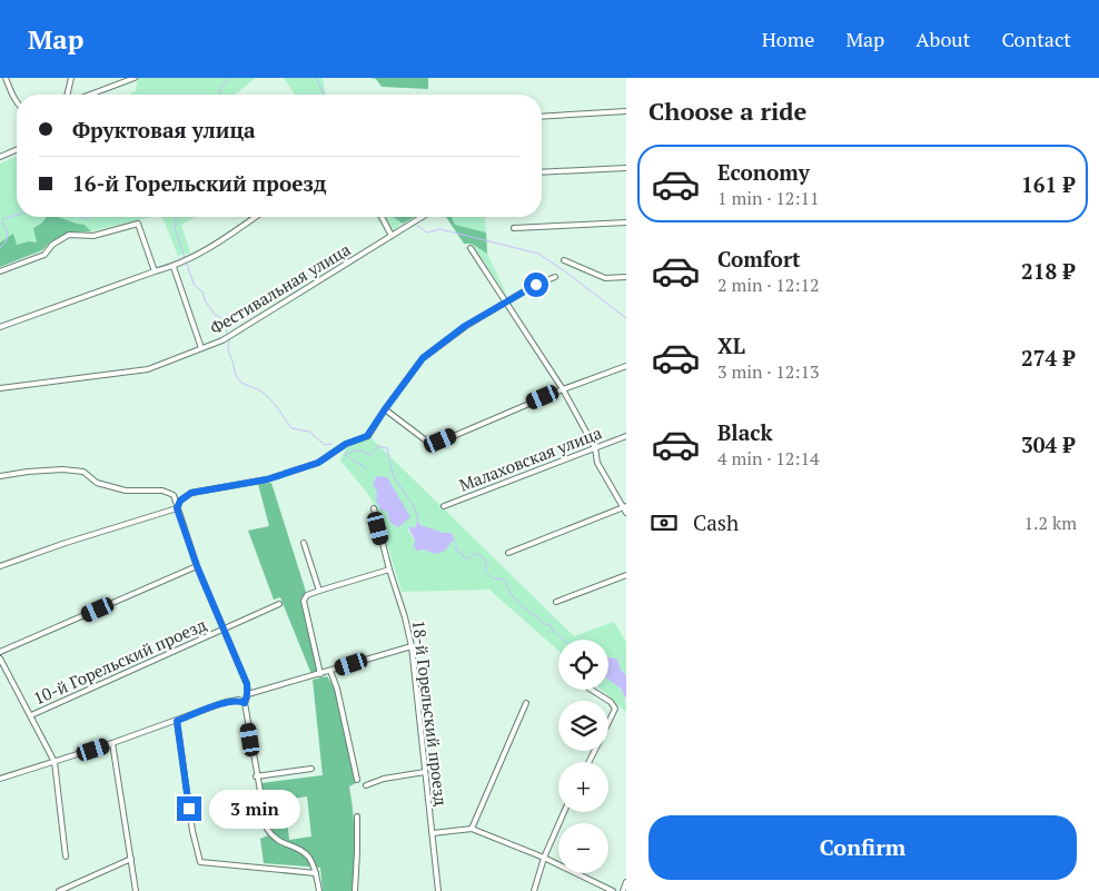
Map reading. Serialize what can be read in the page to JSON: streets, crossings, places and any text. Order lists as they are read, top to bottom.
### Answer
{
  "streets": {
    "street": [
      "Фестивальная улица",
      "Малаховская улица",
      "10-й Горельский проезд",
      "18-й Горельский проезд"
    ]
  },
  "page": {
    "header": "Map",
    "nav": [
      "Home",
      "Map",
      "About",
      "Contact"
    ],
    "heading": "Choose a ride",
    "banner": ["Фруктовая улица", "16-й Горельский проезд"],
    "list": [
      {
        "name": "Economy",
        "note": "1 min · 12:11",
        "value": "161 ₽"
      },
      {
        "name": "Comfort",
        "note": "2 min · 12:12",
        "value": "218 ₽"
      },
      {
        "name": "XL",
        "note": "3 min · 12:13",
        "value": "274 ₽"
      },
      {
        "name": "Black",
        "note": "4 min · 12:14",
        "value": "304 ₽"
      }
    ],
    "pay": ["Cash", "1.2 km"],
    "map_buttons": ["+", "−"],
    "bubble": "3 min",
    "buttons": "Confirm"
  }
}
